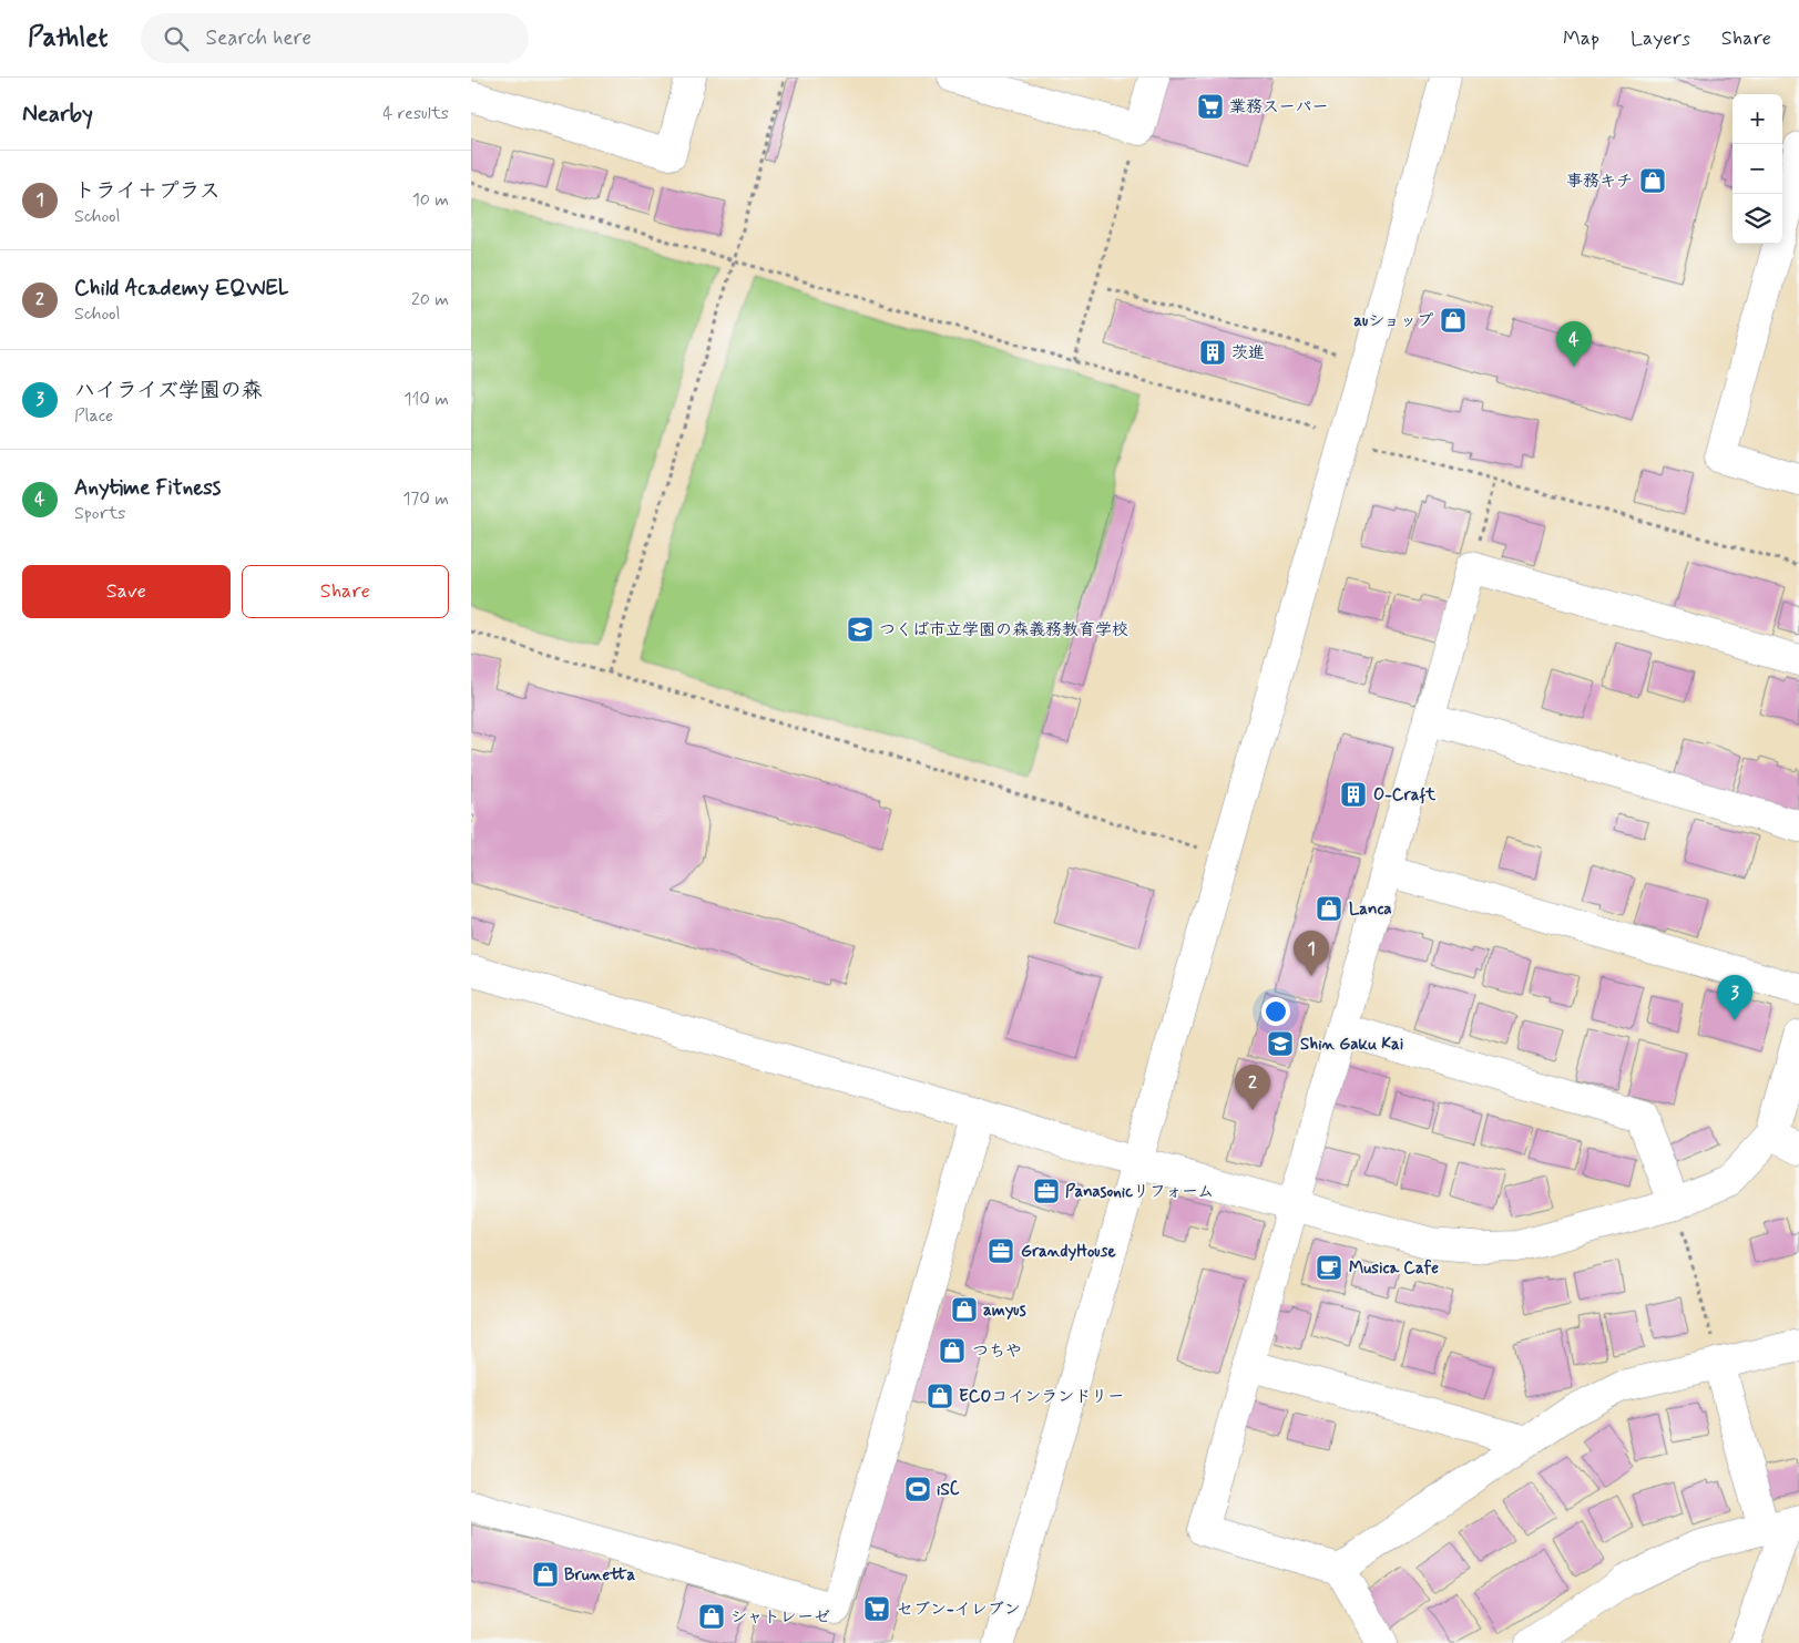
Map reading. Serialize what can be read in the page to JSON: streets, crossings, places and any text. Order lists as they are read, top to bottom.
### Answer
{
  "places": {
    "supermarket": ["業務スーパー", "セブン-イレブン"],
    "shop": [
      "事務キチ",
      "auショップ",
      "Lanca",
      "amyus",
      "つちや",
      "ECOコインランドリー",
      "Brunetta",
      "シャトレーゼ"
    ],
    "building": ["茨進", "O-Craft"],
    "school or university": ["つくば市立学園の森義務教育学校", "Shin Gaku Kai"],
    "office": ["Panasonicリフォーム", "GrandyHouse"],
    "cafe": ["Musica Cafe"],
    "sports": ["iSC"]
  },
  "page": {
    "header": "Pathlet",
    "search": "Search here",
    "nav": ["Map", "Layers", "Share"],
    "heading": ["Nearby", "4 results"],
    "map_buttons": ["+", "−"],
    "list": [
      {
        "mark": "1",
        "name": "トライ＋プラス",
        "note": "School",
        "value": "10 m"
      },
      {
        "mark": "2",
        "name": "Child Academy EQWEL",
        "note": "School",
        "value": "20 m"
      },
      {
        "mark": "3",
        "name": "ハイライズ学園の森",
        "note": "Place",
        "value": "110 m"
      },
      {
        "mark": "4",
        "name": "Anytime Fitness",
        "note": "Sports",
        "value": "170 m"
      }
    ],
    "pins": [
      "4",
      "1",
      "3",
      "2"
    ],
    "buttons": ["Save", "Share"]
  }
}
